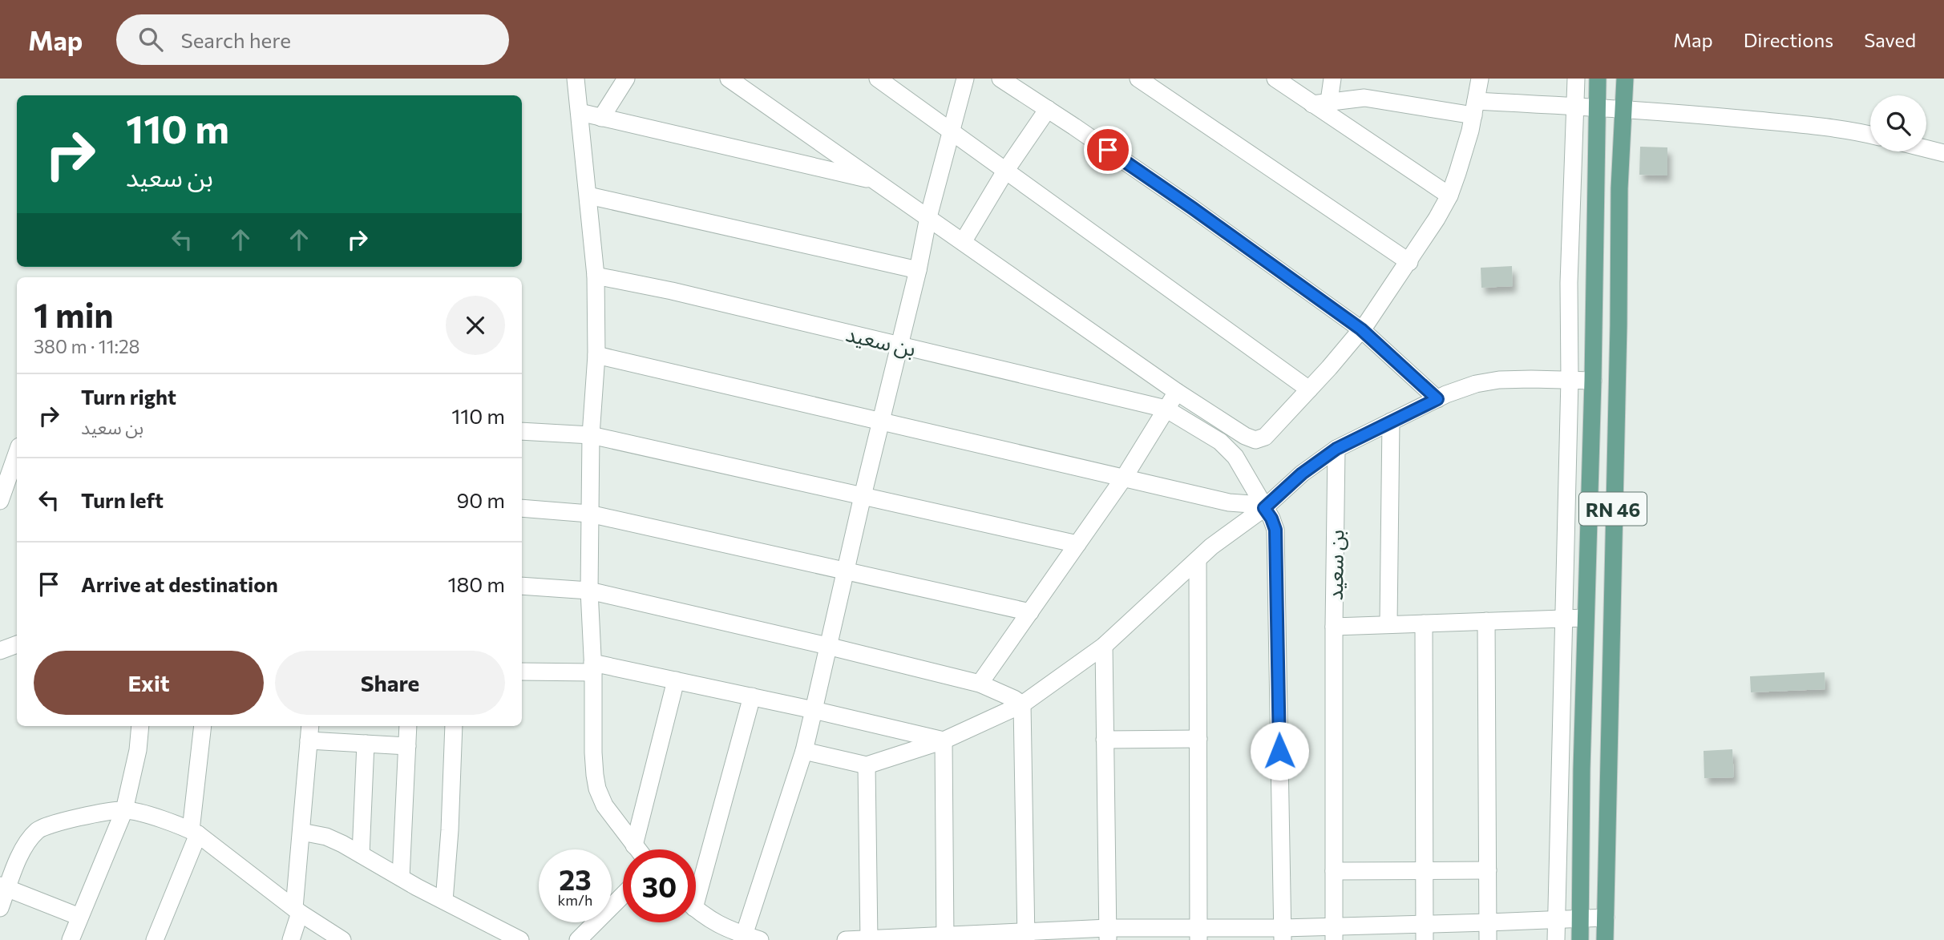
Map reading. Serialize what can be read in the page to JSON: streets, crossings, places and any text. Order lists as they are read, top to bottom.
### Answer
{
  "streets": {
    "main road": ["RN 46"],
    "street": ["بن سعيد"]
  },
  "crossings": [
    ["بن سعيد", "RN 46"]
  ],
  "page": {
    "header": "Map",
    "search": "Search here",
    "nav": ["Map", "Directions", "Saved"],
    "turn": ["110 m", "بن سعيد"],
    "heading": ["1 min", "380 m · 11:28"],
    "list": [
      {
        "name": "Turn right",
        "note": "بن سعيد",
        "value": "110 m"
      },
      {
        "name": "Turn left",
        "value": "90 m"
      },
      {
        "name": "Arrive at destination",
        "value": "180 m"
      }
    ],
    "buttons": ["Exit", "Share"],
    "speed": "23 km/h",
    "limit": "30"
  }
}
